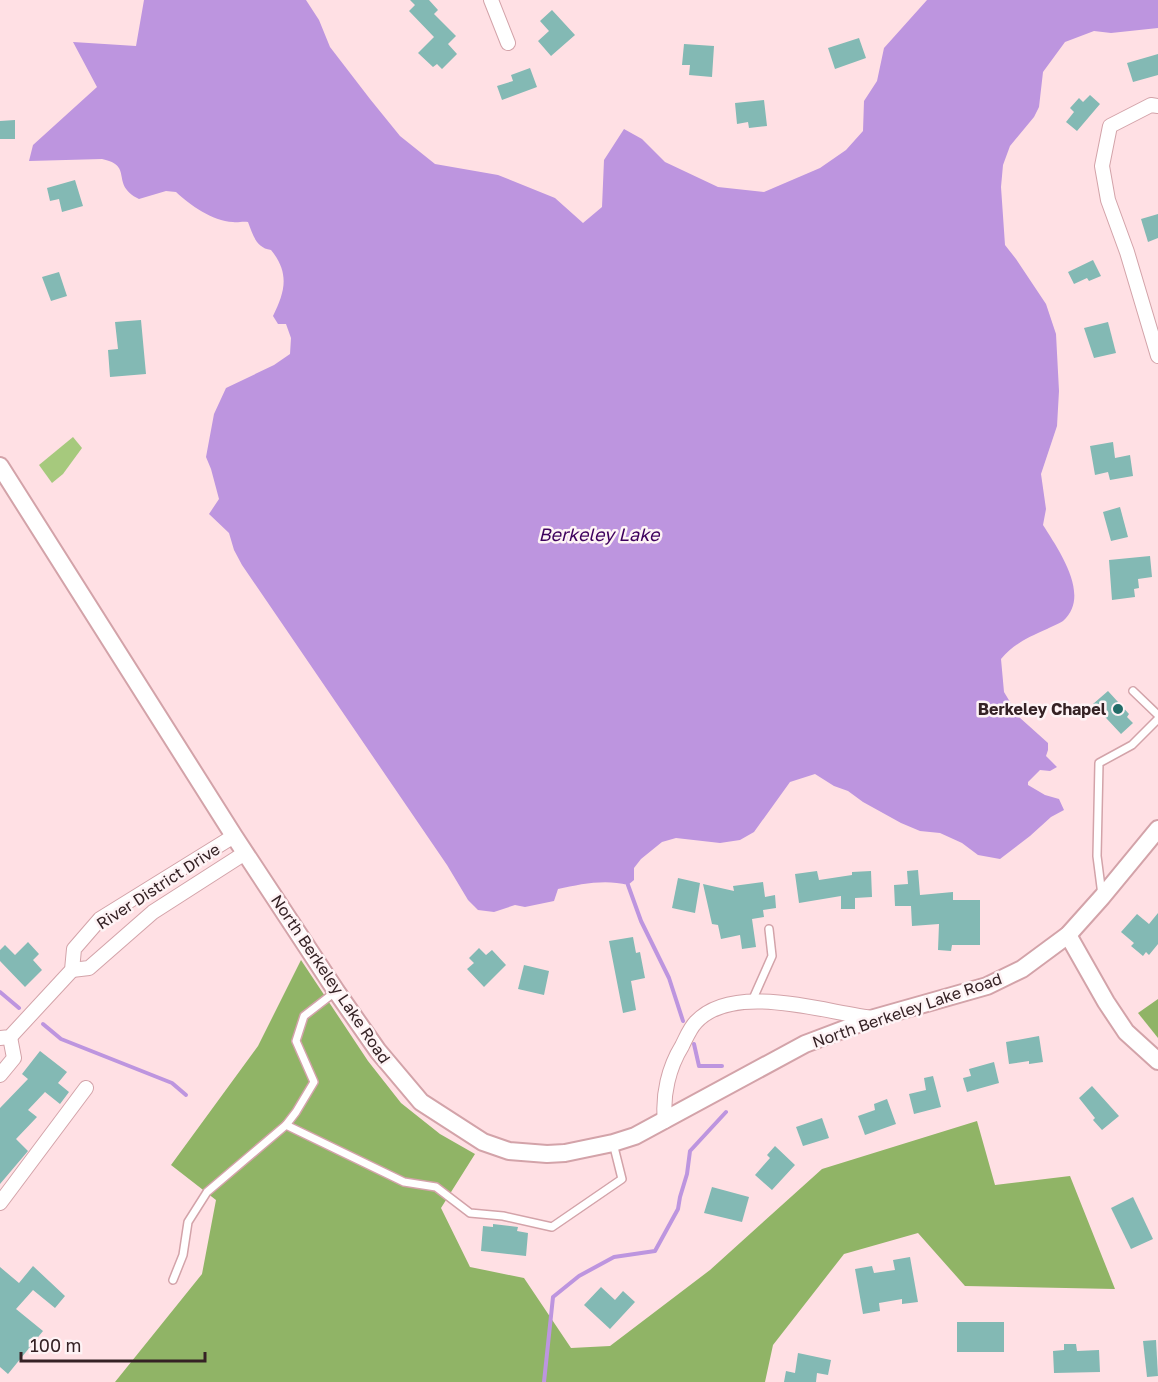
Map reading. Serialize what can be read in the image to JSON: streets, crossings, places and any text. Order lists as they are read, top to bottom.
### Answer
{
  "streets": {
    "street": ["River District Drive", "North Berkeley Lake Road"]
  },
  "crossings": [
    ["River District Drive", "North Berkeley Lake Road"]
  ],
  "water": ["Berkeley Lake"],
  "places": ["Berkeley Chapel"],
  "scale_bar": "100 m"
}
